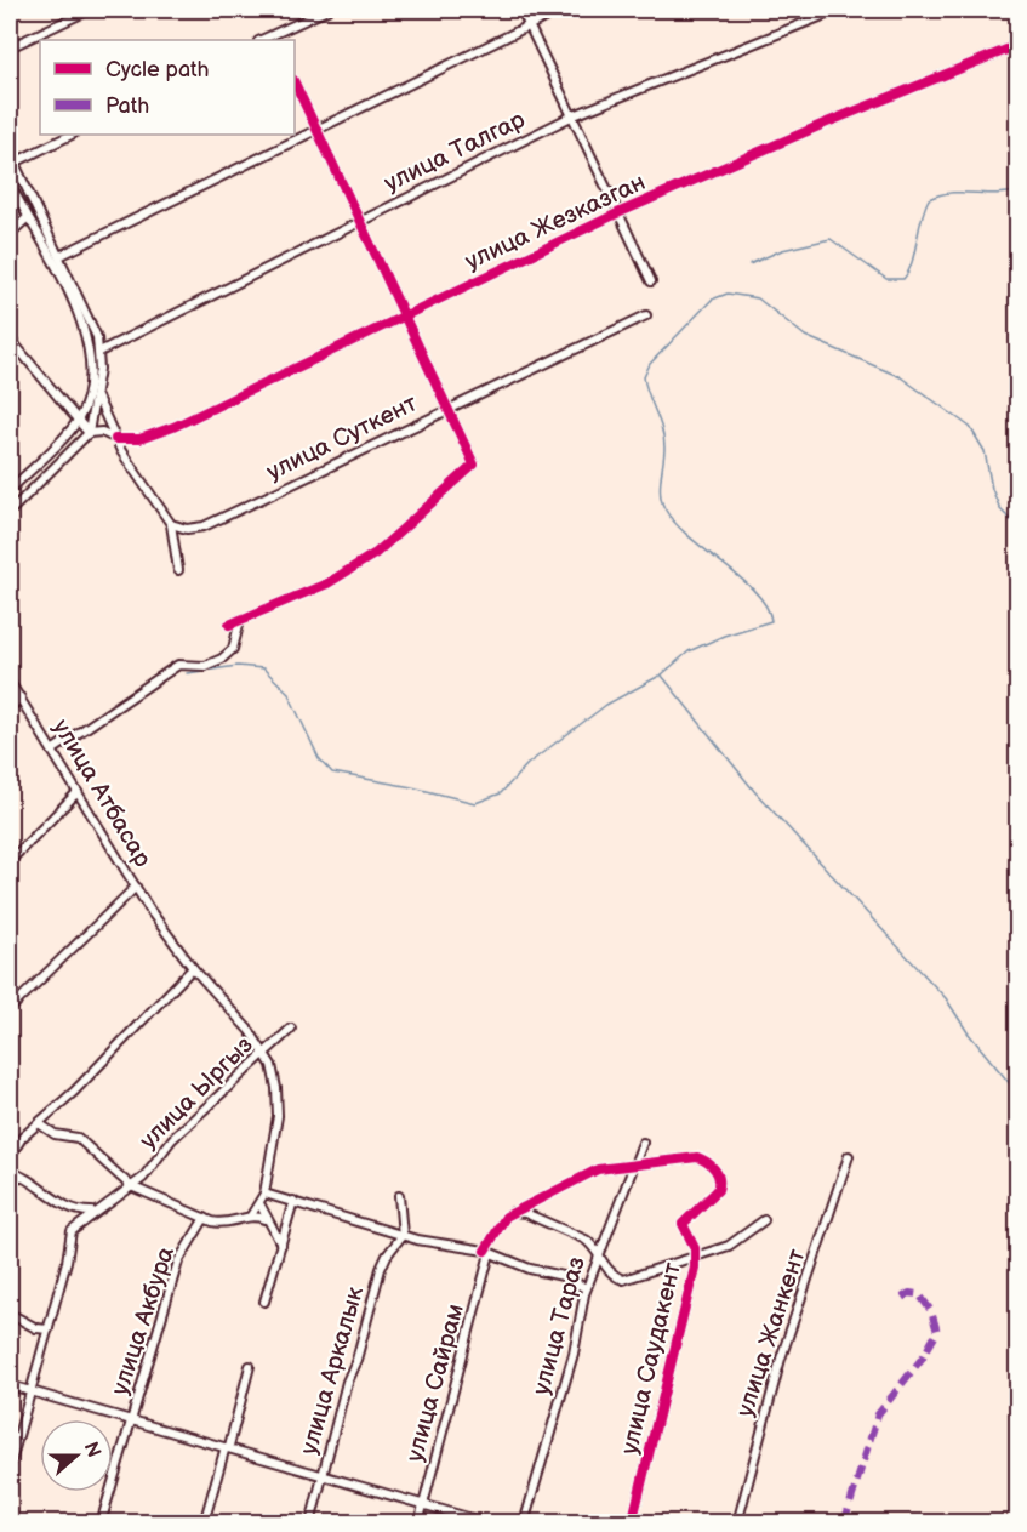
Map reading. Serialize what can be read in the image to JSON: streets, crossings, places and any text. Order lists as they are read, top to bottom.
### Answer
{
  "streets": {
    "street": [
      "улица Талгар",
      "улица Жезказган",
      "улица Суткент",
      "улица Атбасар",
      "улица Ыргыз",
      "улица Акбура",
      "улица Тараз",
      "улица Жанкент",
      "улица Саудакент",
      "улица Аркалык",
      "улица Сайрам"
    ]
  },
  "crossings": [
    ["улица Тараз", "улица Саудакент"]
  ],
  "legend": ["Cycle path", "Path"],
  "north": "right"
}
